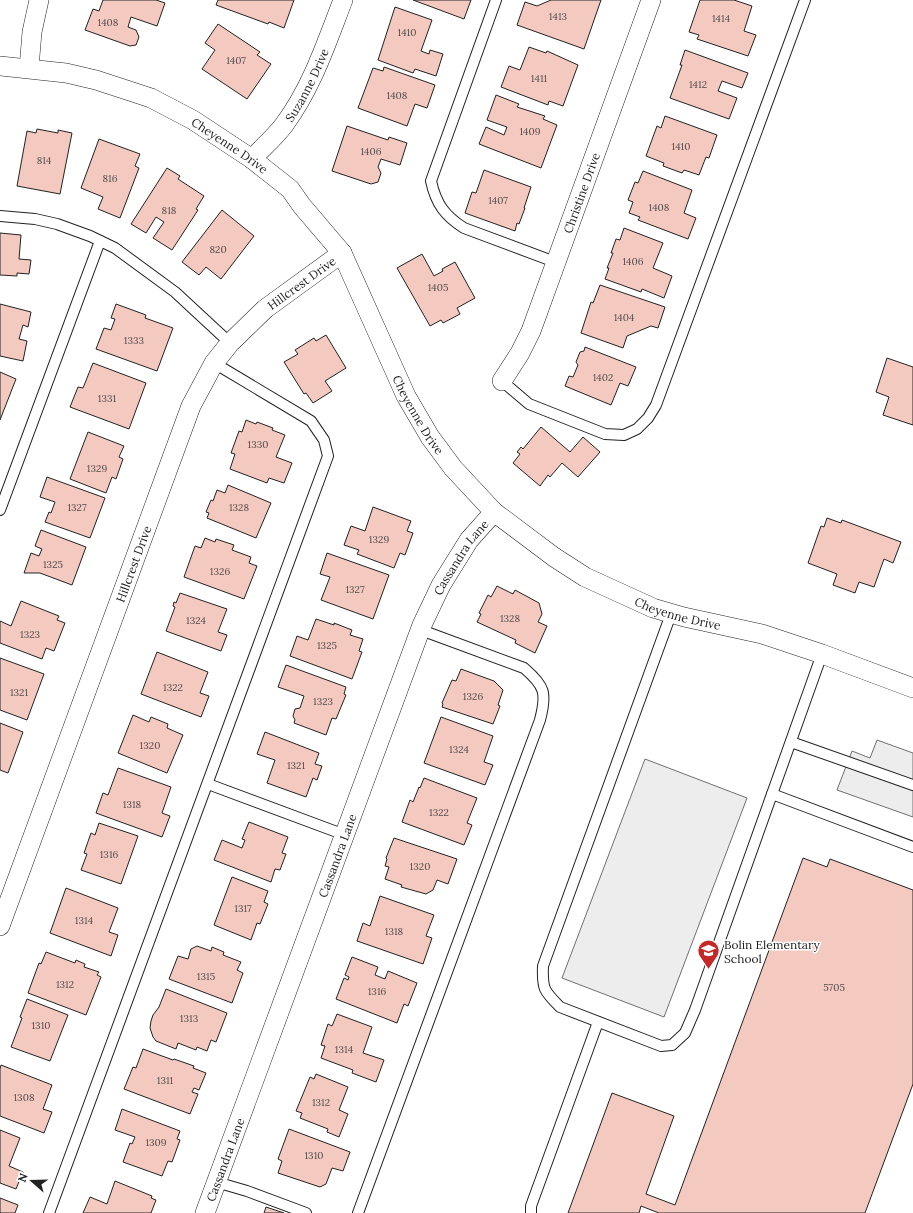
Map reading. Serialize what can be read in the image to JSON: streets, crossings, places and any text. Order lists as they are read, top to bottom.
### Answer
{
  "streets": {
    "street": [
      "Suzanne Drive",
      "Cheyenne Drive",
      "Christine Drive",
      "Hillcrest Drive",
      "Cassandra Lane"
    ]
  },
  "crossings": [
    ["Suzanne Drive", "Cheyenne Drive"],
    ["Cheyenne Drive", "Hillcrest Drive"],
    ["Cheyenne Drive", "Cassandra Lane"]
  ],
  "places": {
    "school or university": ["Bolin Elementary School"]
  },
  "house_numbers": [
    "1413",
    "1414",
    "1408",
    "1410",
    "1407",
    "1411",
    "1412",
    "1408",
    "1409",
    "1410",
    "1406",
    "814",
    "816",
    "1407",
    "1408",
    "818",
    "820",
    "1406",
    "1405",
    "1404",
    "1333",
    "1402",
    "1331",
    "1330",
    "1329",
    "1327",
    "1328",
    "1329",
    "1325",
    "1326",
    "1327",
    "1328",
    "1324",
    "1323",
    "1325",
    "1322",
    "1321",
    "1326",
    "1323",
    "1320",
    "1324",
    "1321",
    "1318",
    "1322",
    "1316",
    "1320",
    "1317",
    "1314",
    "1318",
    "1315",
    "1312",
    "5705",
    "1316",
    "1313",
    "1310",
    "1314",
    "1311",
    "1308",
    "1312",
    "1309",
    "1310"
  ],
  "north": "left"
}
